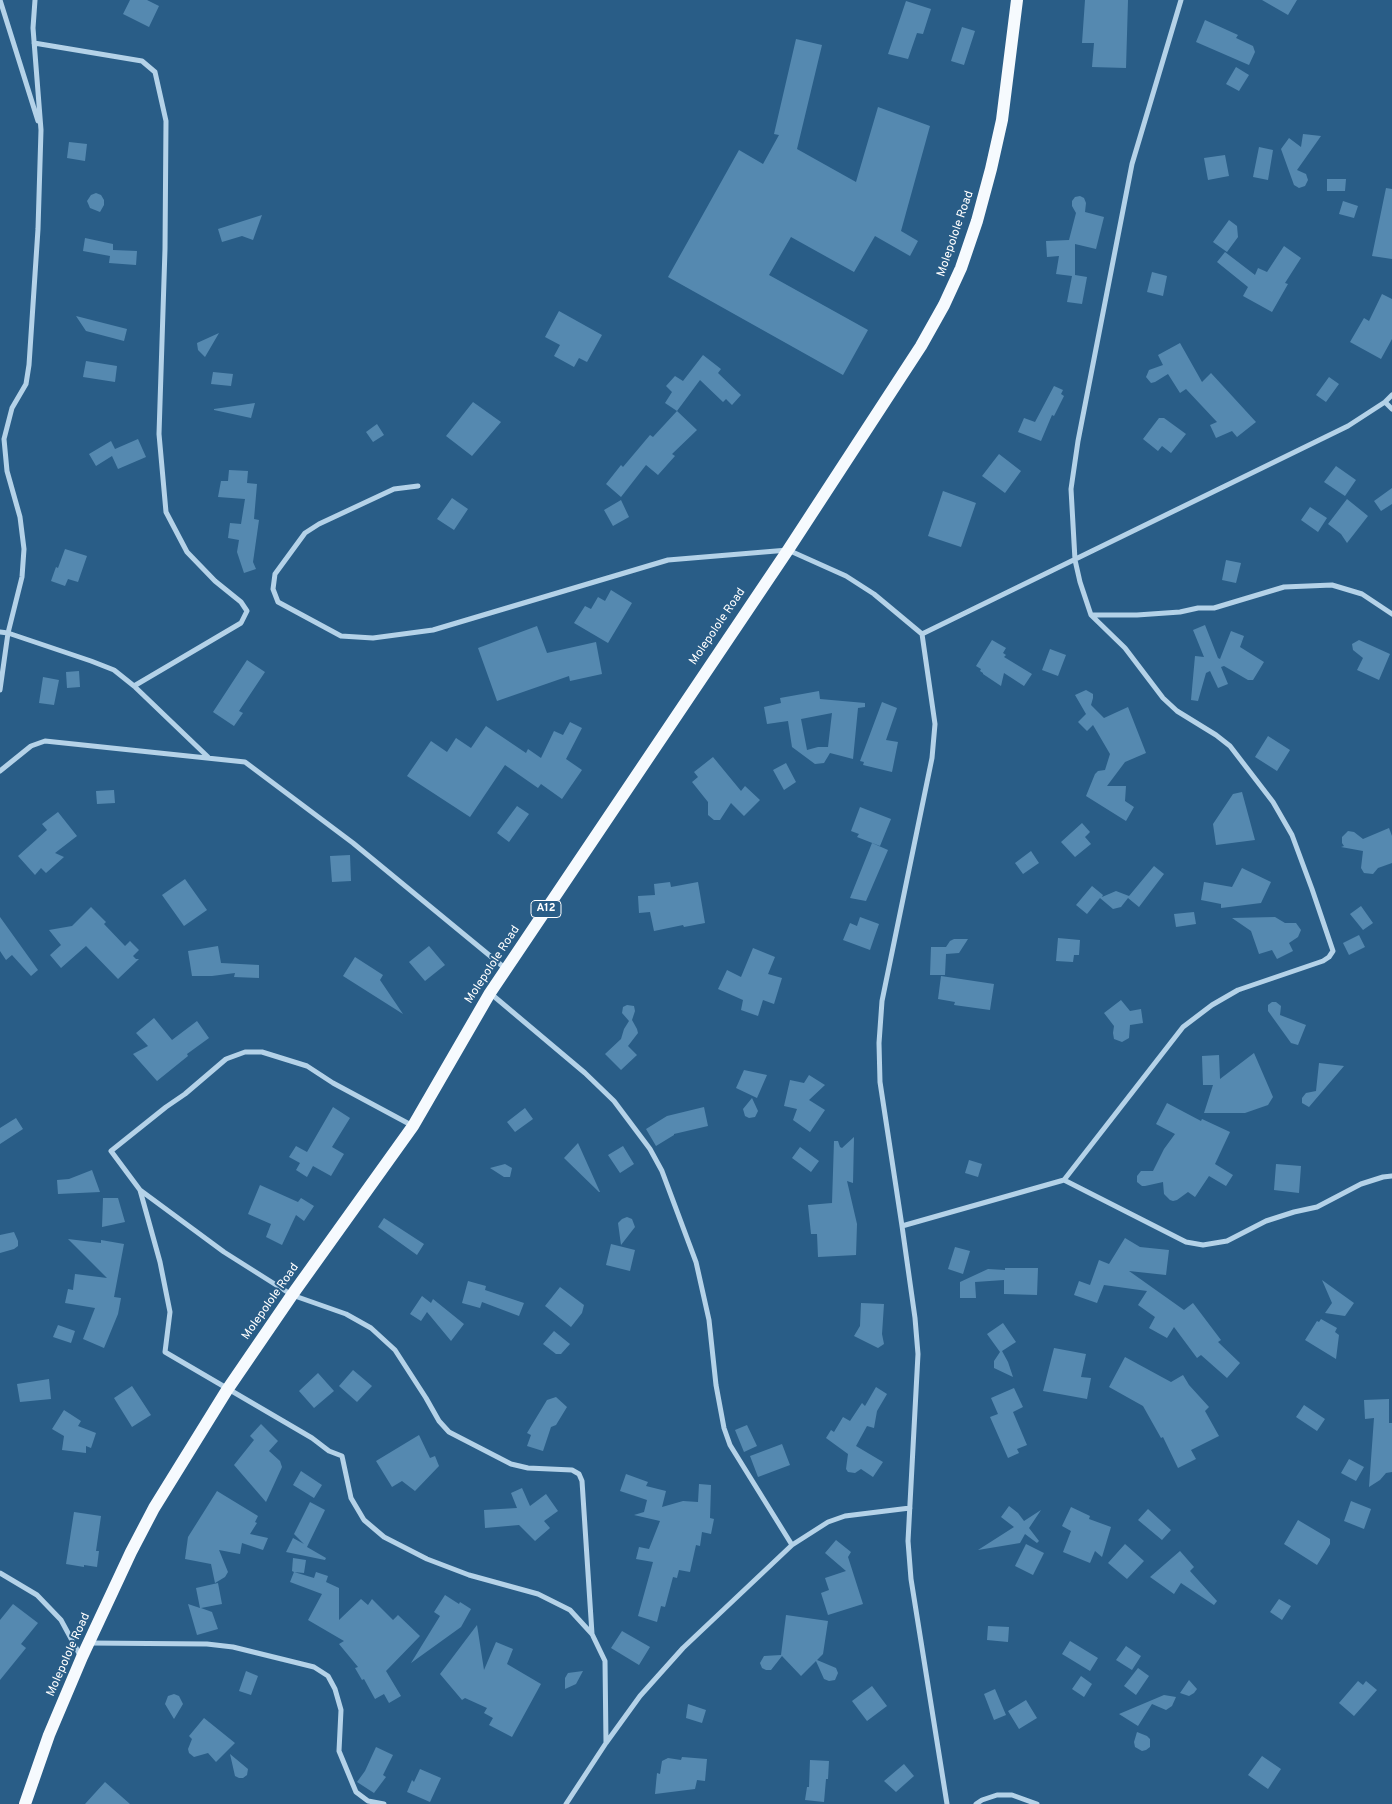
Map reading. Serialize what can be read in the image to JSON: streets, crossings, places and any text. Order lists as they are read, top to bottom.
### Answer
{
  "streets": {
    "main road": ["Molepolole Road", "A12"]
  }
}
